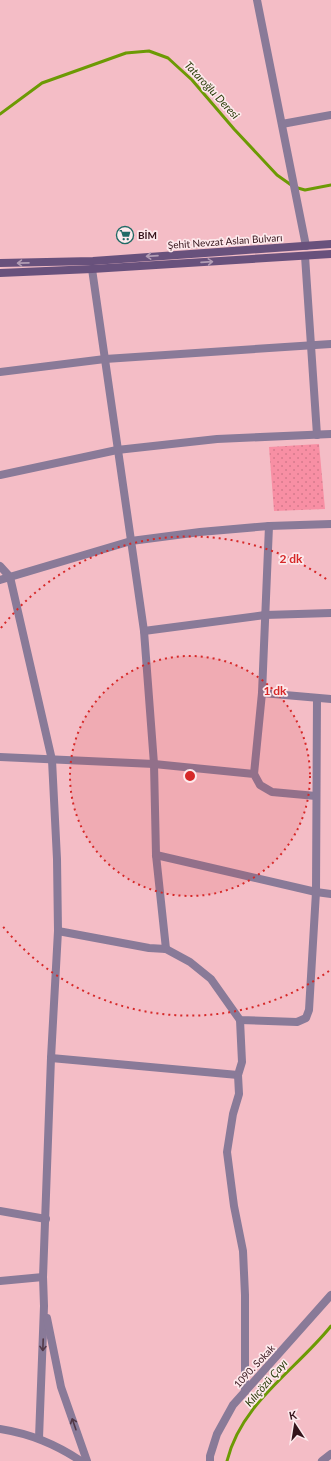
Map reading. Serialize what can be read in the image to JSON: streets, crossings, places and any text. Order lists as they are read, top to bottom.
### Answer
{
  "streets": {
    "main road": ["Şehit Nevzat Aslan Bulvarı"],
    "street": ["1090. Sokak"]
  },
  "water": ["Tataroğlu Deresi", "Kılıçözü Çayı"],
  "places": {
    "supermarket": ["BİM"]
  },
  "north": "top",
  "rings": ["2 dk", "1 dk"]
}
